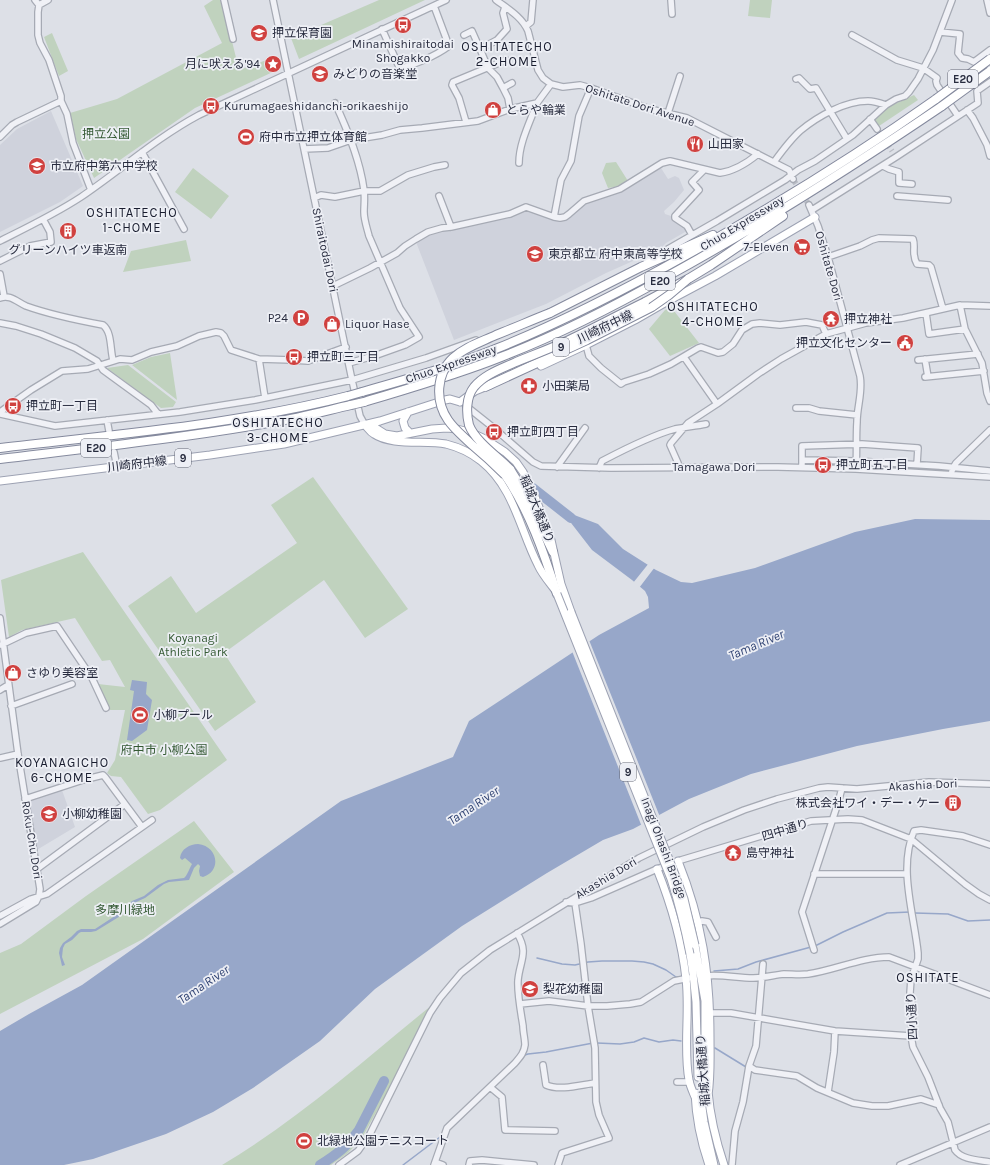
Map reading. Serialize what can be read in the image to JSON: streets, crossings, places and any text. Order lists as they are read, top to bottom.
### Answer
{
  "streets": {
    "highway": ["E20", "Chuo Expressway"],
    "main road": [
      "川崎府中線",
      "9",
      "稲城大橋通り",
      "Inagi Ohashi Bridge"
    ],
    "street": [
      "Oshitate Dori Avenue",
      "Shiraitodai Dori",
      "Oshitate Dori",
      "Tamagawa Dori",
      "Akashia Dori",
      "四中通り",
      "Roku-Chu Dori",
      "四小通り"
    ]
  },
  "crossings": [
    ["Shiraitodai Dori", "川崎府中線"],
    ["Shiraitodai Dori", "稲城大橋通り"],
    ["Oshitate Dori", "川崎府中線"],
    ["Oshitate Dori", "Tamagawa Dori"],
    ["川崎府中線", "Tamagawa Dori"],
    ["川崎府中線", "稲城大橋通り"],
    ["9", "稲城大橋通り"],
    ["9", "Inagi Ohashi Bridge"],
    ["稲城大橋通り", "Inagi Ohashi Bridge"],
    ["Akashia Dori", "四中通り"],
    ["四中通り", "四小通り"]
  ],
  "districts": [
    "OSHITATECHO 2-CHOME",
    "OSHITATECHO 1-CHOME",
    "OSHITATECHO 4-CHOME",
    "OSHITATECHO 3-CHOME",
    "KOYANAGICHO 6-CHOME",
    "OSHITATE"
  ],
  "water": ["Tama River"],
  "parks": [
    "押立公園",
    "Koyanagi Athletic Park",
    "府中市 小柳公園",
    "多摩川緑地"
  ],
  "places": {
    "bus stop": [
      "Minamishiraitodai Shogakko",
      "Kurumagaeshidanchi-orikaeshijo",
      "押立町三丁目",
      "押立町一丁目",
      "押立町四丁目",
      "押立町五丁目"
    ],
    "school or university": [
      "押立保育園",
      "みどりの音楽堂",
      "市立府中第六中学校",
      "東京都立 府中東高等学校",
      "小柳幼稚園",
      "梨花幼稚園"
    ],
    "place": ["月に吠える'94"],
    "shop": ["とらや輪業", "Liquor Hase", "さゆり美容室"],
    "sports": ["府中市立押立体育館", "小柳プール", "北緑地公園テニスコート"],
    "restaurant": ["山田家"],
    "building": ["グリーンハイツ車返南", "株式会社ワイ・デー・ケー"],
    "supermarket": ["7-Eleven"],
    "parking": ["P24"],
    "temple": ["押立神社", "島守神社"],
    "public building": ["押立文化センター"],
    "pharmacy": ["小田薬局"]
  }
}
